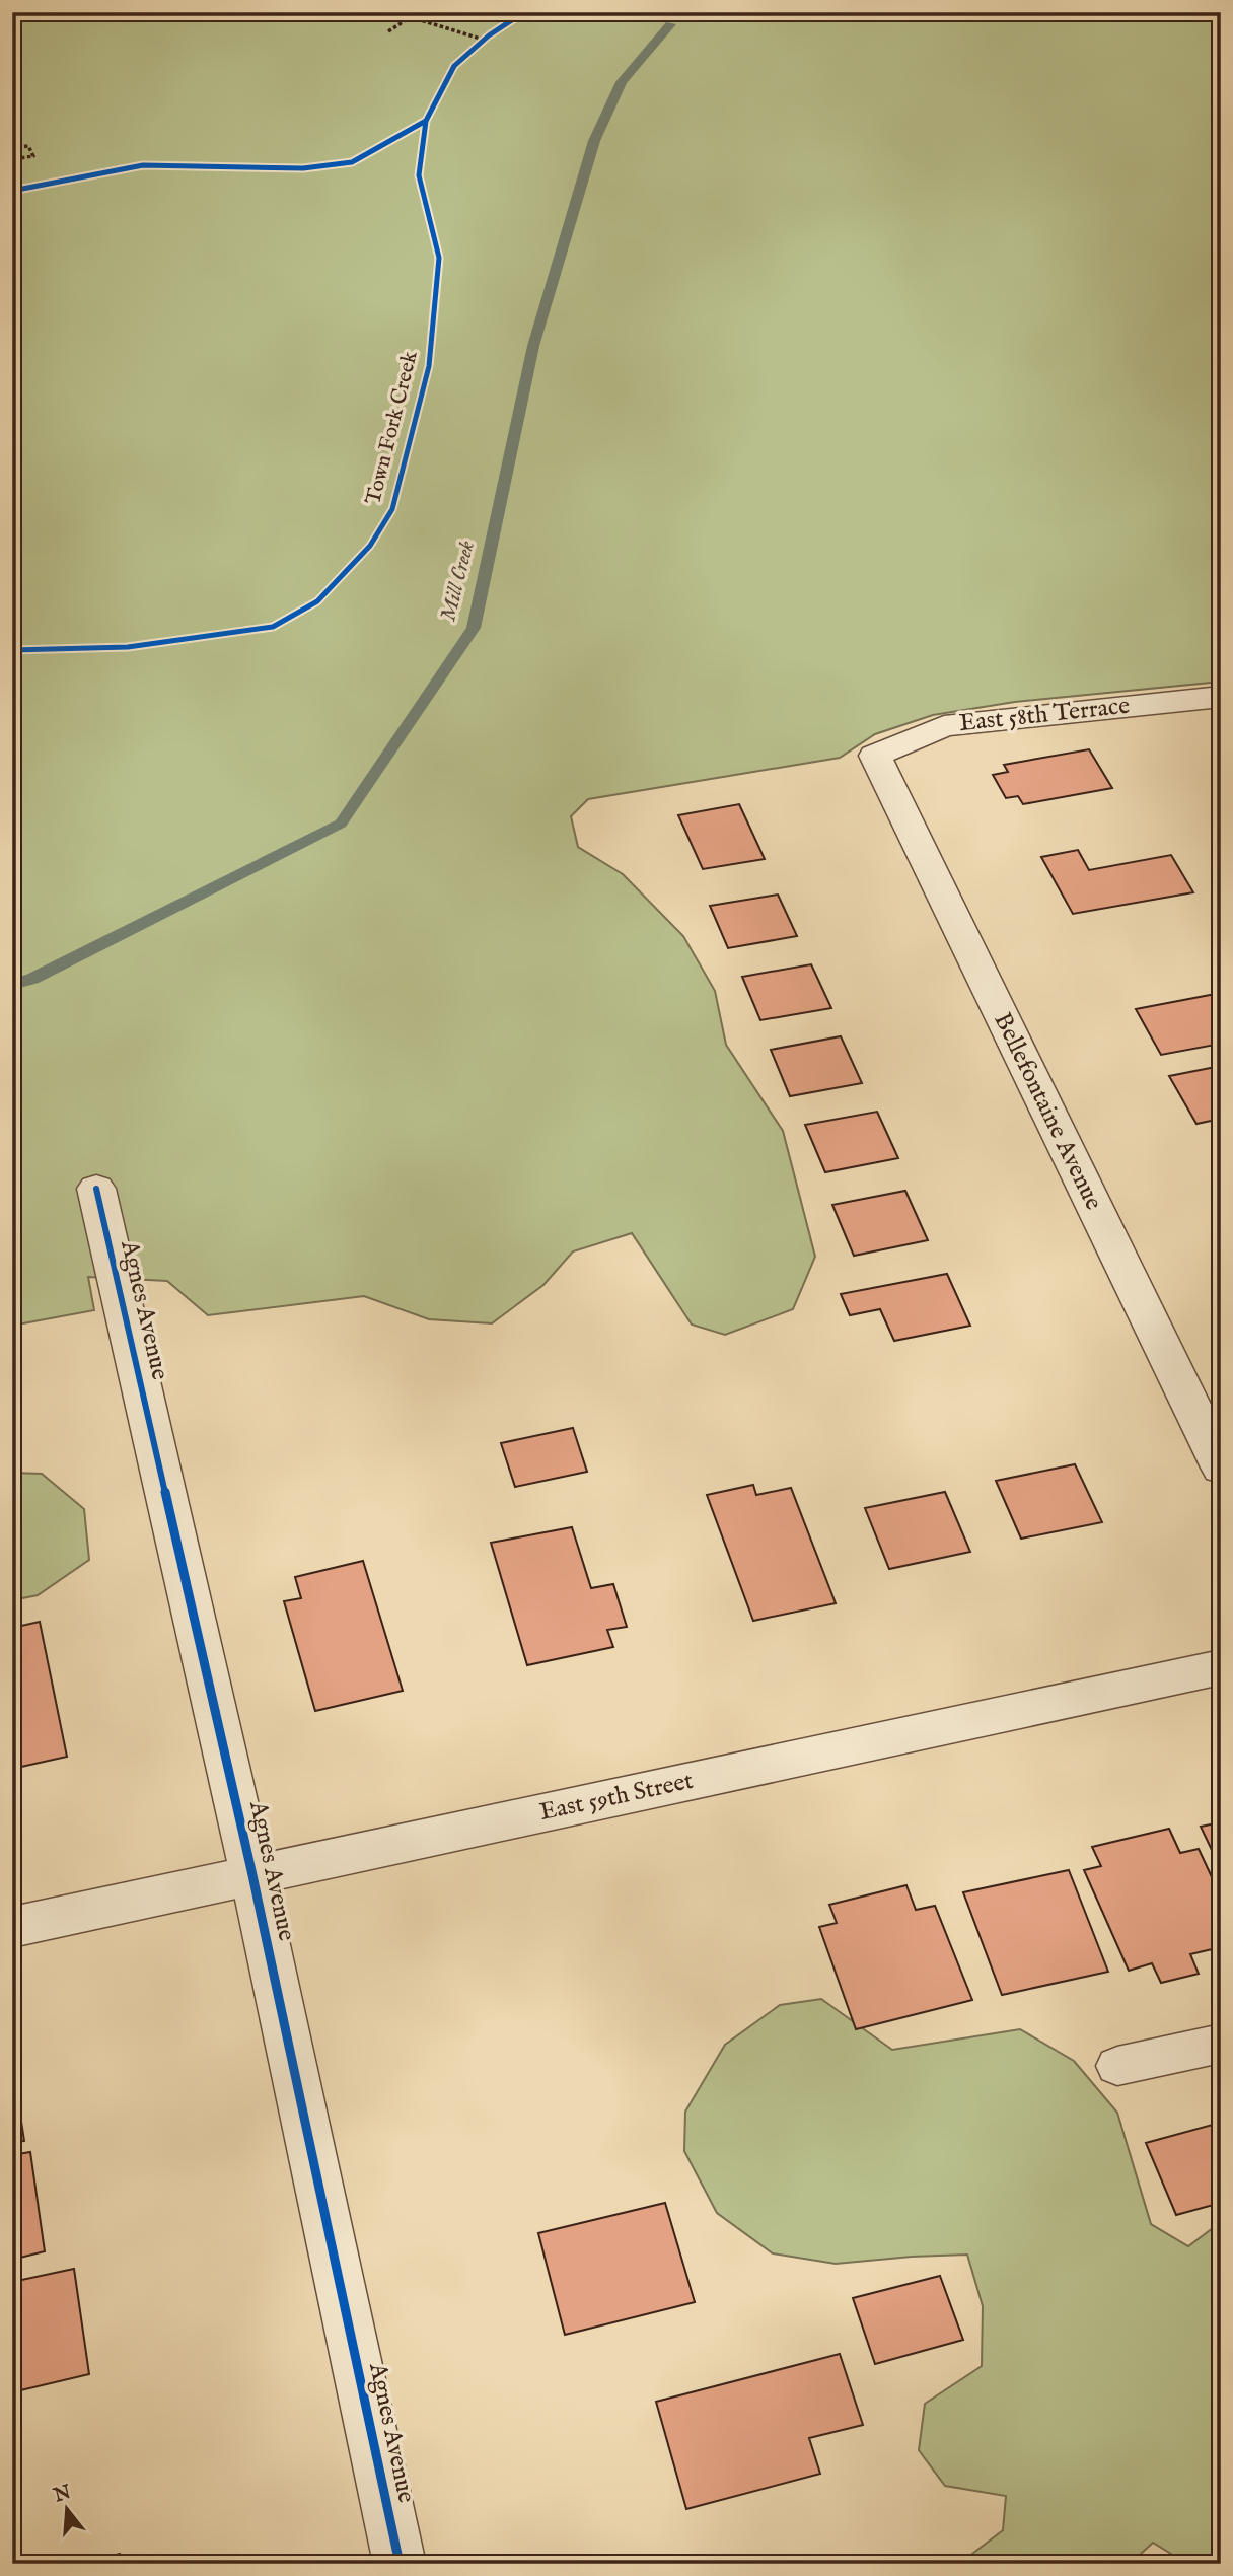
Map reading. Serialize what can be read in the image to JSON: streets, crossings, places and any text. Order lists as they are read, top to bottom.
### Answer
{
  "streets": {
    "street": [
      "East 58th Terrace",
      "Bellefontaine Avenue",
      "Agnes Avenue",
      "East 59th Street"
    ],
    "cycle path": ["Town Fork Creek"]
  },
  "crossings": [
    ["East 58th Terrace", "Bellefontaine Avenue"],
    ["Agnes Avenue", "East 59th Street"]
  ],
  "water": ["Mill Creek"],
  "north": "top"
}
